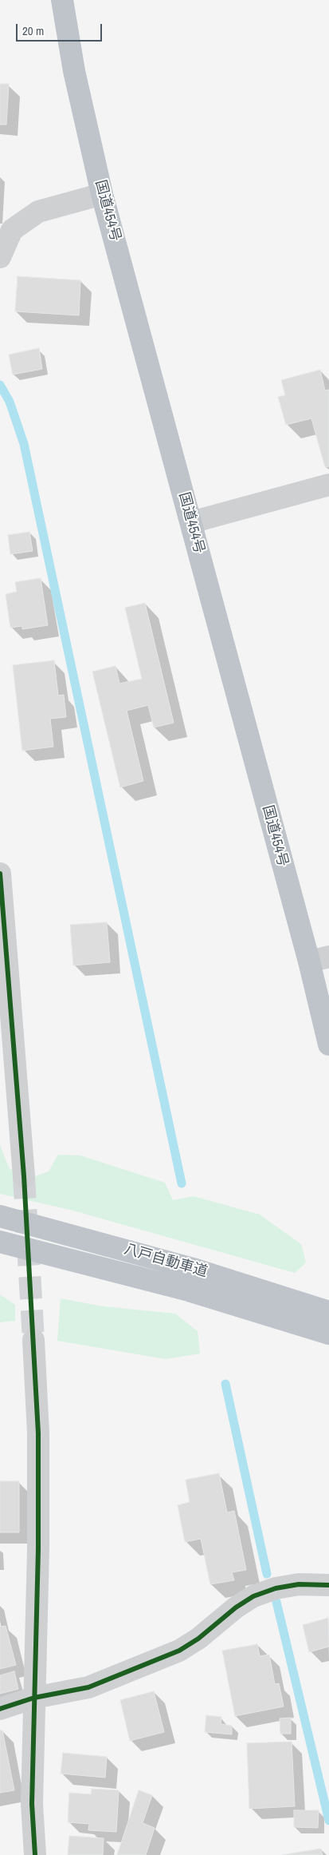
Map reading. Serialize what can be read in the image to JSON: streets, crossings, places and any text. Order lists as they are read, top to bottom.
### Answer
{
  "streets": {
    "highway": ["国道454号", "八戸自動車道"]
  },
  "scale_bar": "20 m"
}
